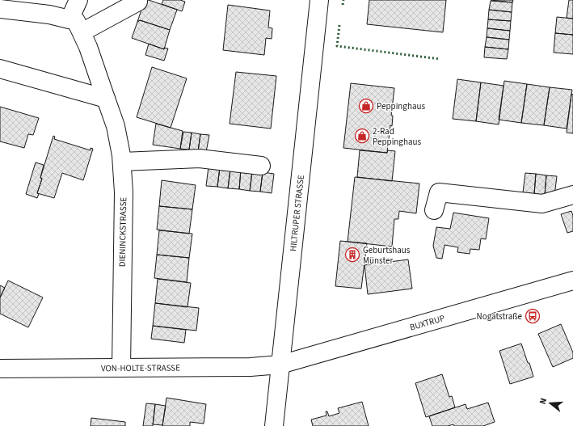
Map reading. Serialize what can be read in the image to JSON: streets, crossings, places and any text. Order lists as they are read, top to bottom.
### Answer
{
  "streets": {
    "street": [
      "HILTRUPER STRASSE",
      "DIENINCKSTRASSE",
      "BUXTRUP",
      "VON-HOLTE-STRASSE"
    ]
  },
  "crossings": [
    ["HILTRUPER STRASSE", "BUXTRUP"],
    ["HILTRUPER STRASSE", "VON-HOLTE-STRASSE"],
    ["DIENINCKSTRASSE", "VON-HOLTE-STRASSE"],
    ["BUXTRUP", "VON-HOLTE-STRASSE"]
  ],
  "places": {
    "shop": ["Peppinghaus", "2-Rad Peppinghaus"],
    "building": ["Geburtshaus Münster"],
    "bus stop": ["Nogatstraße"]
  },
  "north": "left"
}
